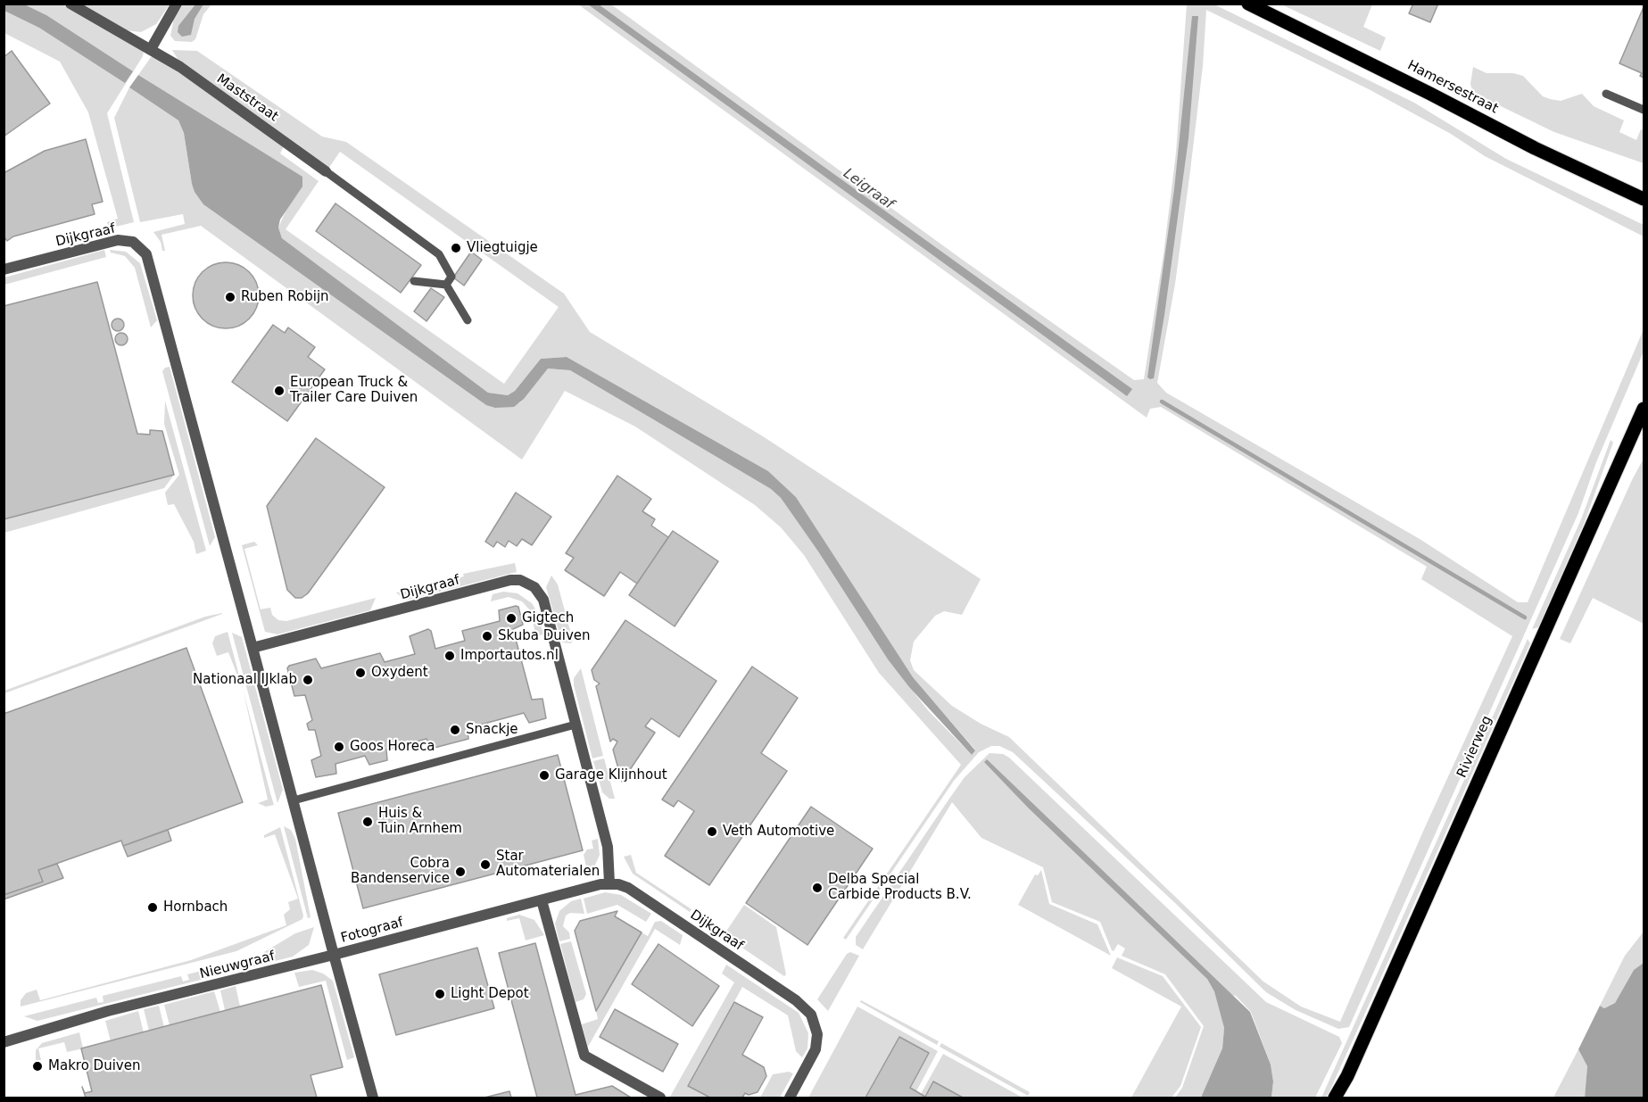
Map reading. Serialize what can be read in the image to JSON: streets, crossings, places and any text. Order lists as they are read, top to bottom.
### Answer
{
  "streets": {
    "main road": ["Hamersestraat", "Rivierweg"],
    "street": [
      "Maststraat",
      "Dijkgraaf",
      "Fotograaf",
      "Nieuwgraaf"
    ]
  },
  "crossings": [
    ["Dijkgraaf", "Fotograaf"],
    ["Fotograaf", "Nieuwgraaf"]
  ],
  "water": ["Leigraaf"],
  "places": [
    "Vliegtuigje",
    "Ruben Robijn",
    "European Truck & Trailer Care Duiven",
    "Gigtech",
    "Skuba Duiven",
    "Importautos.nl",
    "Oxydent",
    "Nationaal IJklab",
    "Snackje",
    "Goos Horeca",
    "Garage Klijnhout",
    "Huis & Tuin Arnhem",
    "Veth Automotive",
    "Star Automaterialen",
    "Cobra Bandenservice",
    "Delba Special Carbide Products B.V.",
    "Hornbach",
    "Light Depot",
    "Makro Duiven"
  ]
}
